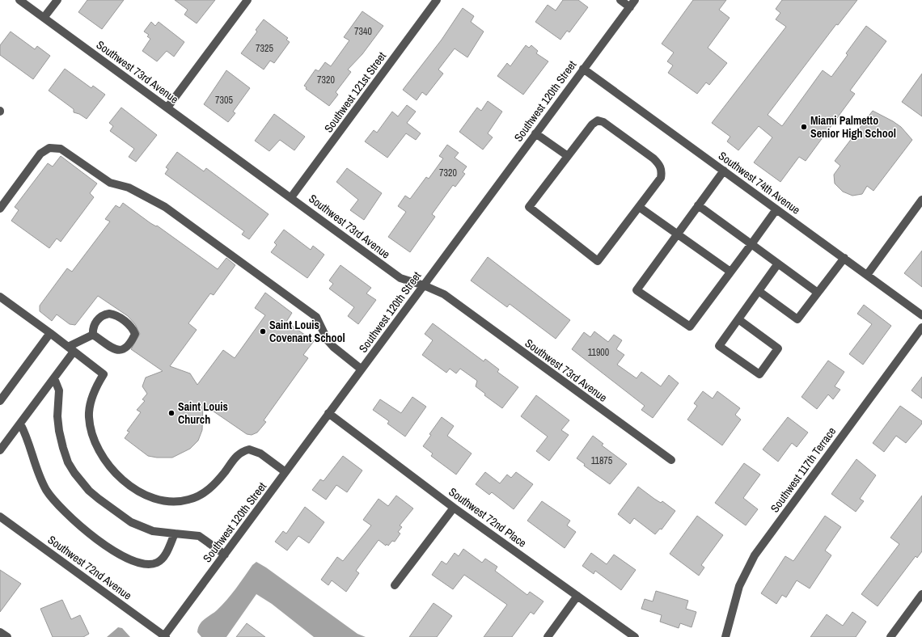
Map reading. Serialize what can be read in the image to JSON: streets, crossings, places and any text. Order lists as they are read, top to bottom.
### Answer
{
  "streets": {
    "street": [
      "Southwest 73rd Avenue",
      "Southwest 121st Street",
      "Southwest 120th Street",
      "Southwest 74th Avenue",
      "Southwest 117th Terrace",
      "Southwest 72nd Place",
      "Southwest 72nd Avenue"
    ]
  },
  "crossings": [
    ["Southwest 73rd Avenue", "Southwest 121st Street"],
    ["Southwest 73rd Avenue", "Southwest 120th Street"],
    ["Southwest 120th Street", "Southwest 74th Avenue"],
    ["Southwest 120th Street", "Southwest 72nd Place"],
    ["Southwest 120th Street", "Southwest 72nd Avenue"]
  ],
  "places": ["Miami Palmetto Senior High School", "Saint Louis Covenant School", "Saint Louis Church"],
  "house_numbers": [
    "7340",
    "7325",
    "7320",
    "7305",
    "7320",
    "11900",
    "11875"
  ]
}
